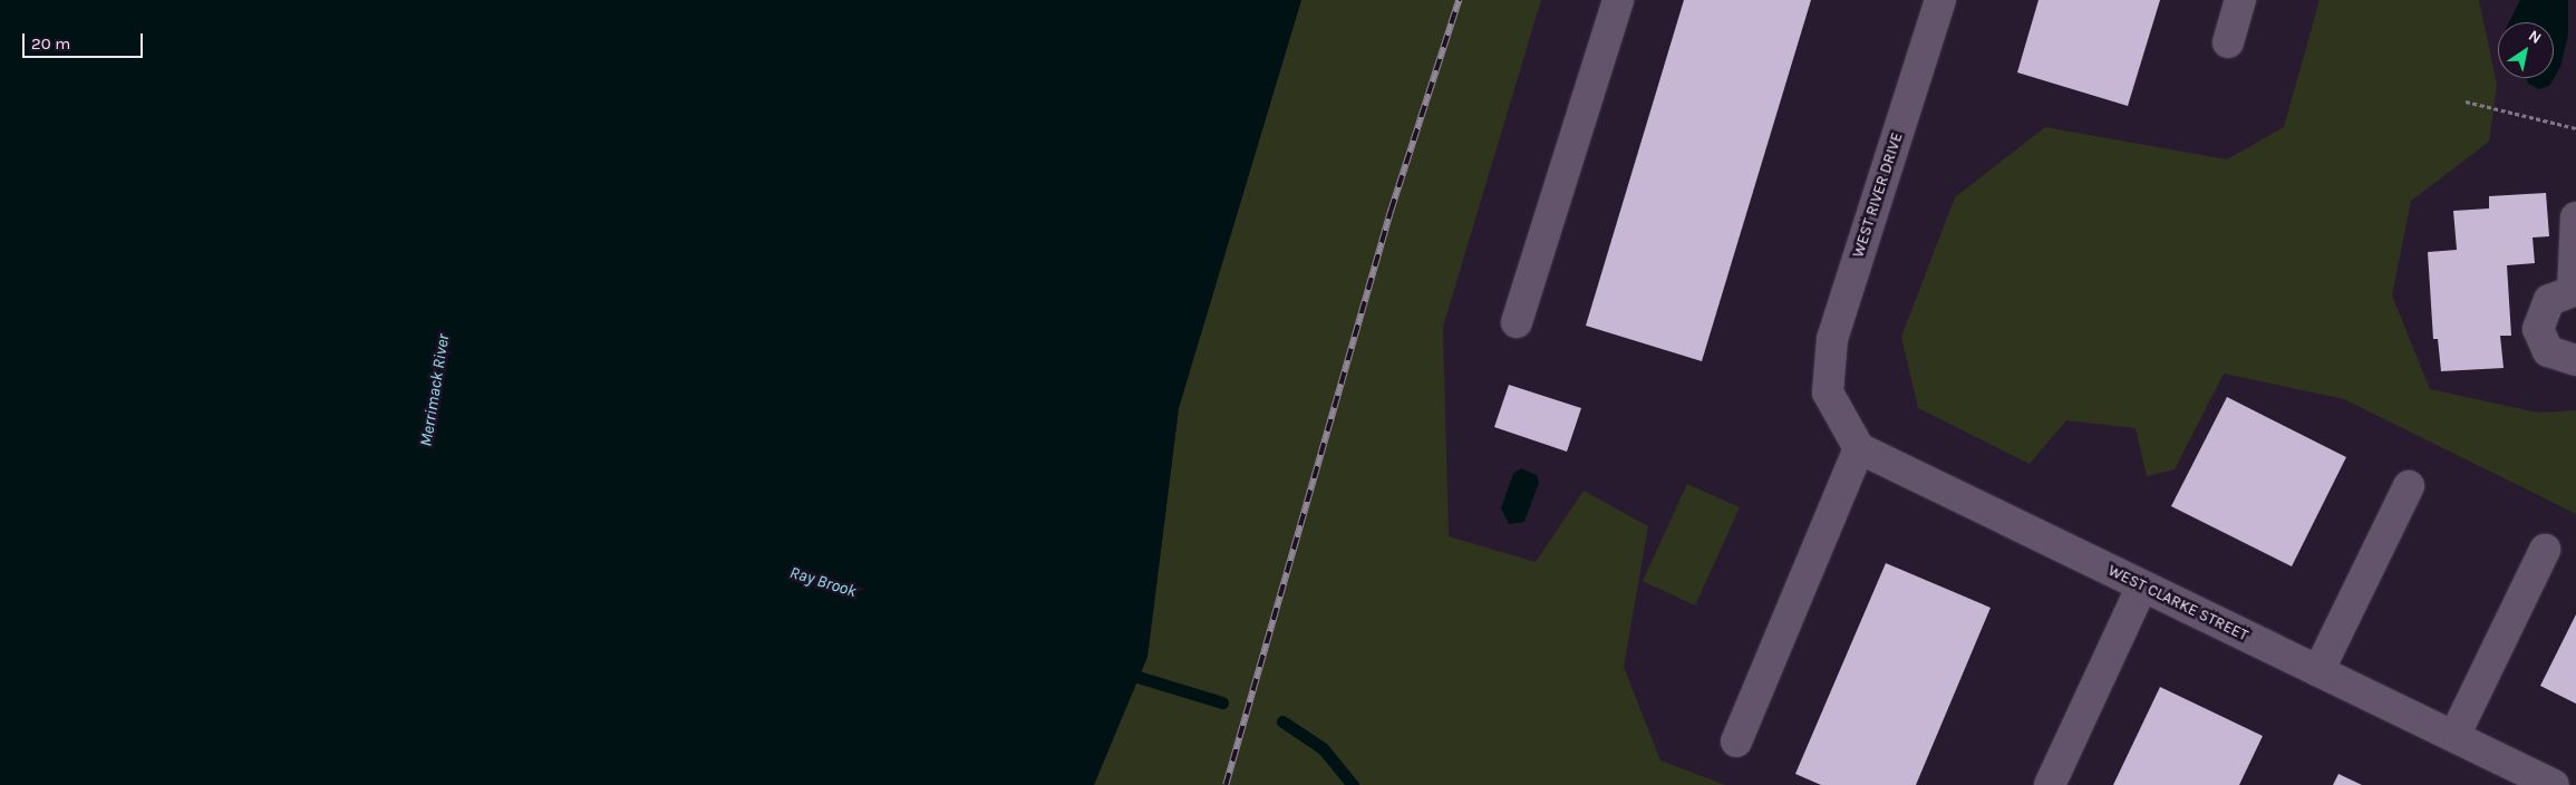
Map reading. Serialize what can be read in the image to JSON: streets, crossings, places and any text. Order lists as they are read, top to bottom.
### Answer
{
  "streets": {
    "street": ["WEST RIVER DRIVE", "WEST CLARKE STREET"]
  },
  "crossings": [
    ["WEST RIVER DRIVE", "WEST CLARKE STREET"]
  ],
  "water": ["Merrimack River", "Ray Brook"],
  "scale_bar": "20 m",
  "north": "top right"
}
